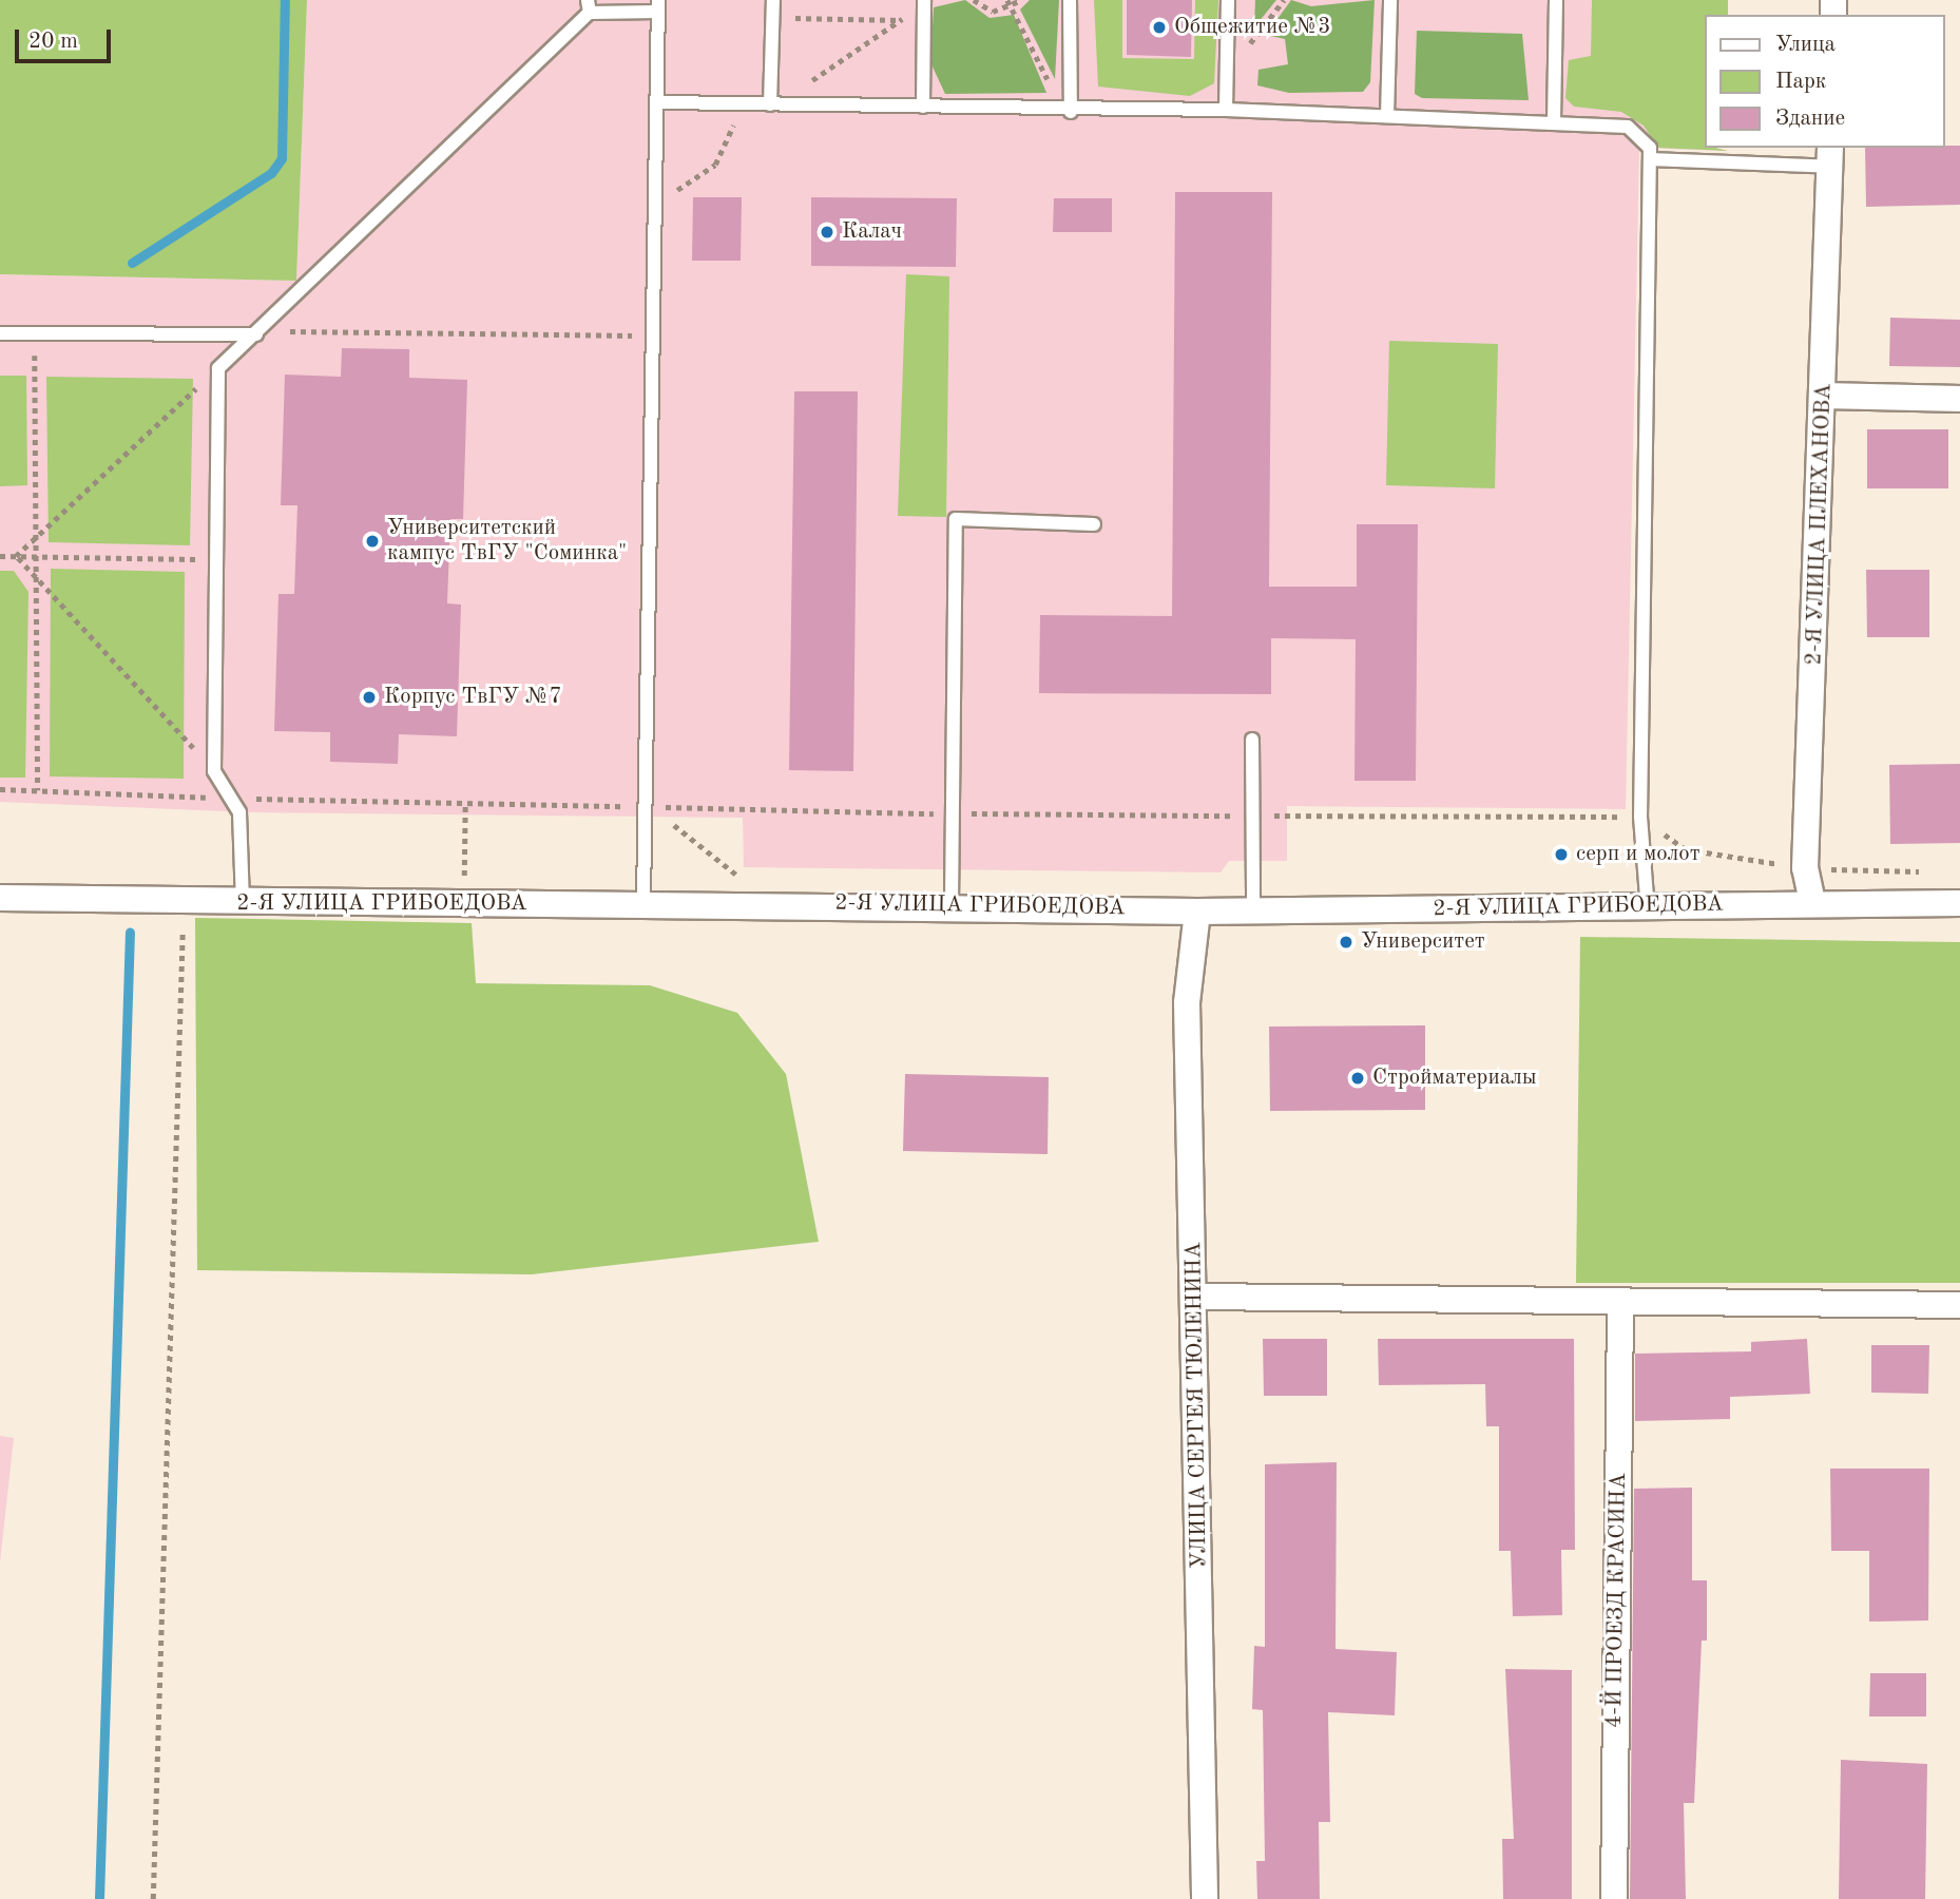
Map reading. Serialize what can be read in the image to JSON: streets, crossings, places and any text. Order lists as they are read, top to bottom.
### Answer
{
  "streets": {
    "street": [
      "2-Я УЛИЦА ПЛЕХАНОВА",
      "2-Я УЛИЦА ГРИБОЕДОВА",
      "УЛИЦА СЕРГЕЯ ТЮЛЕНИНА",
      "4-Й ПРОЕЗД КРАСИНА"
    ]
  },
  "crossings": [
    ["2-Я УЛИЦА ПЛЕХАНОВА", "2-Я УЛИЦА ГРИБОЕДОВА"],
    ["2-Я УЛИЦА ГРИБОЕДОВА", "УЛИЦА СЕРГЕЯ ТЮЛЕНИНА"]
  ],
  "places": [
    "Общежитие №3",
    "Калач",
    "Университетский кампус ТвГУ \"Соминка\"",
    "Корпус ТвГУ №7",
    "серп и молот",
    "Университет",
    "Стройматериалы"
  ],
  "legend": ["Улица", "Парк", "Здание"],
  "scale_bar": "20 m"
}
